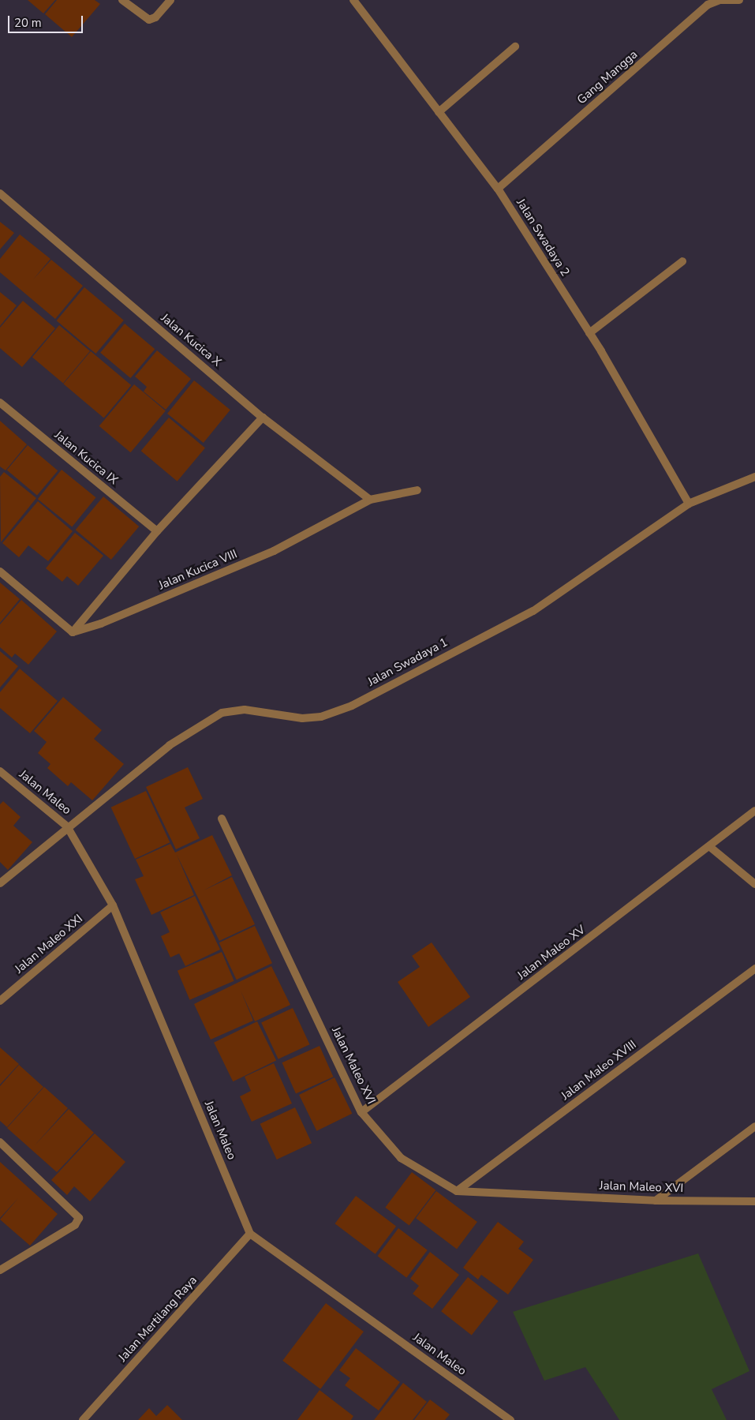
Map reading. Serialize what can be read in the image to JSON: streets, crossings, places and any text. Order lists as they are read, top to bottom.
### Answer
{
  "streets": {
    "street": [
      "Gang Mangga",
      "Jalan Swadaya 2",
      "Jalan Kucica X",
      "Jalan Kucica IX",
      "Jalan Kucica VIII",
      "Jalan Swadaya 1",
      "Jalan Maleo",
      "Jalan Maleo XXI",
      "Jalan Maleo XV",
      "Jalan Maleo XVI",
      "Jalan Maleo XVIII",
      "Jalan Mertilang Raya"
    ]
  },
  "crossings": [
    ["Gang Mangga", "Jalan Swadaya 2"],
    ["Jalan Swadaya 2", "Jalan Swadaya 1"],
    ["Jalan Kucica X", "Jalan Kucica VIII"],
    ["Jalan Swadaya 1", "Jalan Maleo"],
    ["Jalan Maleo", "Jalan Maleo XXI"],
    ["Jalan Maleo", "Jalan Mertilang Raya"],
    ["Jalan Maleo XV", "Jalan Maleo XVI"],
    ["Jalan Maleo XVI", "Jalan Maleo XVIII"]
  ],
  "scale_bar": "20 m"
}
